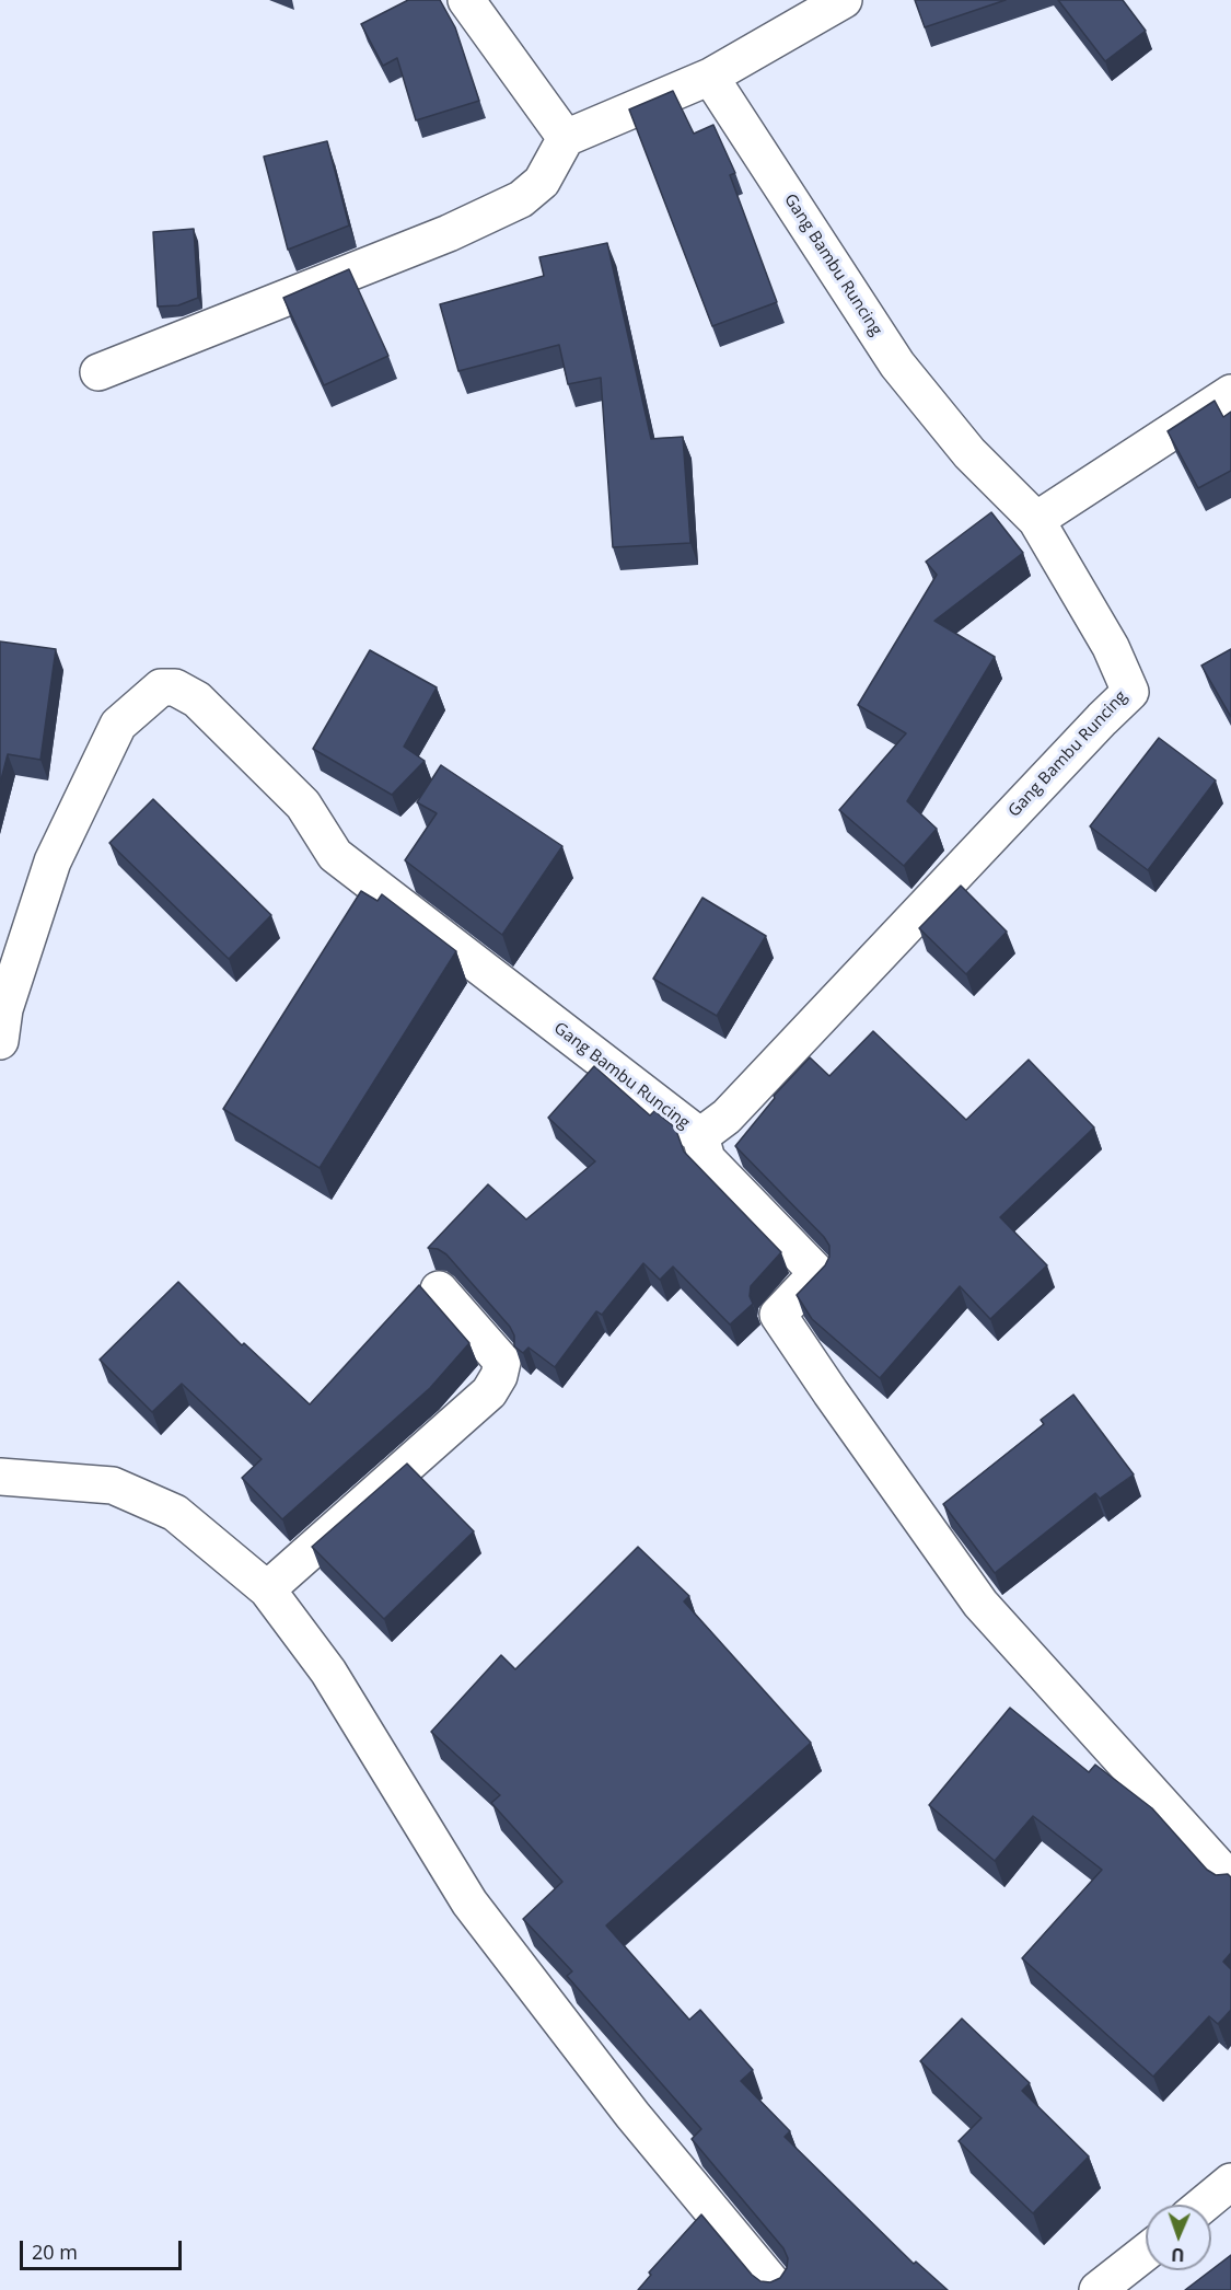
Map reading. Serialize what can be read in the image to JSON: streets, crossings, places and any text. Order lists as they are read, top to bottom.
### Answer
{
  "streets": {
    "street": ["Gang Bambu Runcing"]
  },
  "scale_bar": "20 m",
  "north": "bottom"
}
